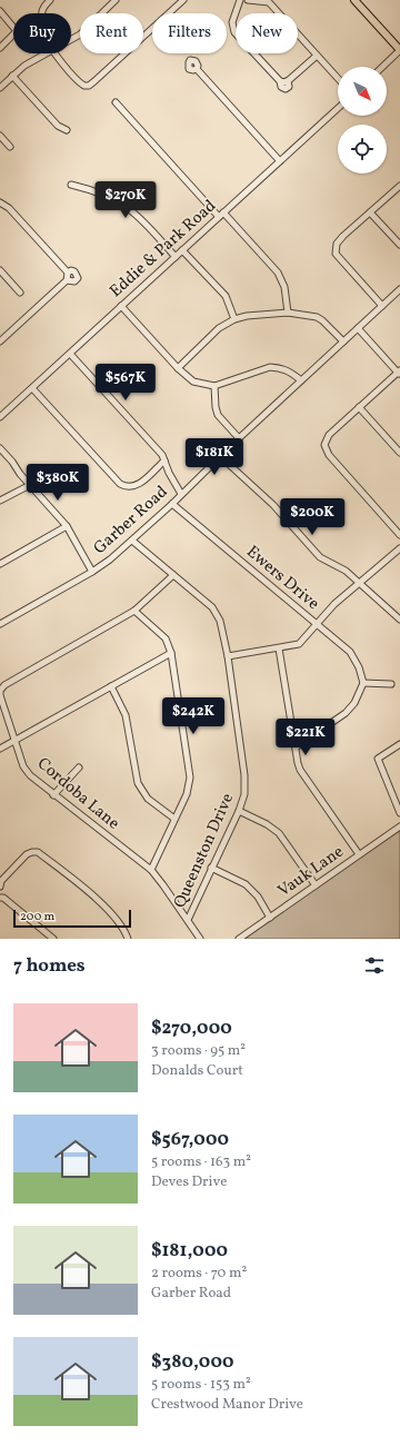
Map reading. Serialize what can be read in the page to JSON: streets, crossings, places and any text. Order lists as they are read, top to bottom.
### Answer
{
  "streets": {
    "street": [
      "Eddie & Park Road",
      "Garber Road",
      "Ewers Drive",
      "Cordoba Lane",
      "Queenston Drive",
      "Vauk Lane"
    ]
  },
  "crossings": [
    ["Garber Road", "Ewers Drive"],
    ["Garber Road", "Queenston Drive"],
    ["Cordoba Lane", "Queenston Drive"]
  ],
  "scale_bar": "200 m",
  "north": "bottom right",
  "page": {
    "chip": [
      "Buy",
      "Rent",
      "Filters",
      "New"
    ],
    "price": [
      "$270K",
      "$567K",
      "$181K",
      "$380K",
      "$200K",
      "$242K",
      "$221K"
    ],
    "scale": "200 m",
    "heading": "7 homes",
    "list": [
      {
        "name": "$270,000",
        "note": "3 rooms · 95 m² · Donalds Court"
      },
      {
        "name": "$567,000",
        "note": "5 rooms · 163 m² · Deves Drive"
      },
      {
        "name": "$181,000",
        "note": "2 rooms · 70 m² · Garber Road"
      },
      {
        "name": "$380,000",
        "note": "5 rooms · 153 m² · Crestwood Manor Drive"
      }
    ]
  }
}
